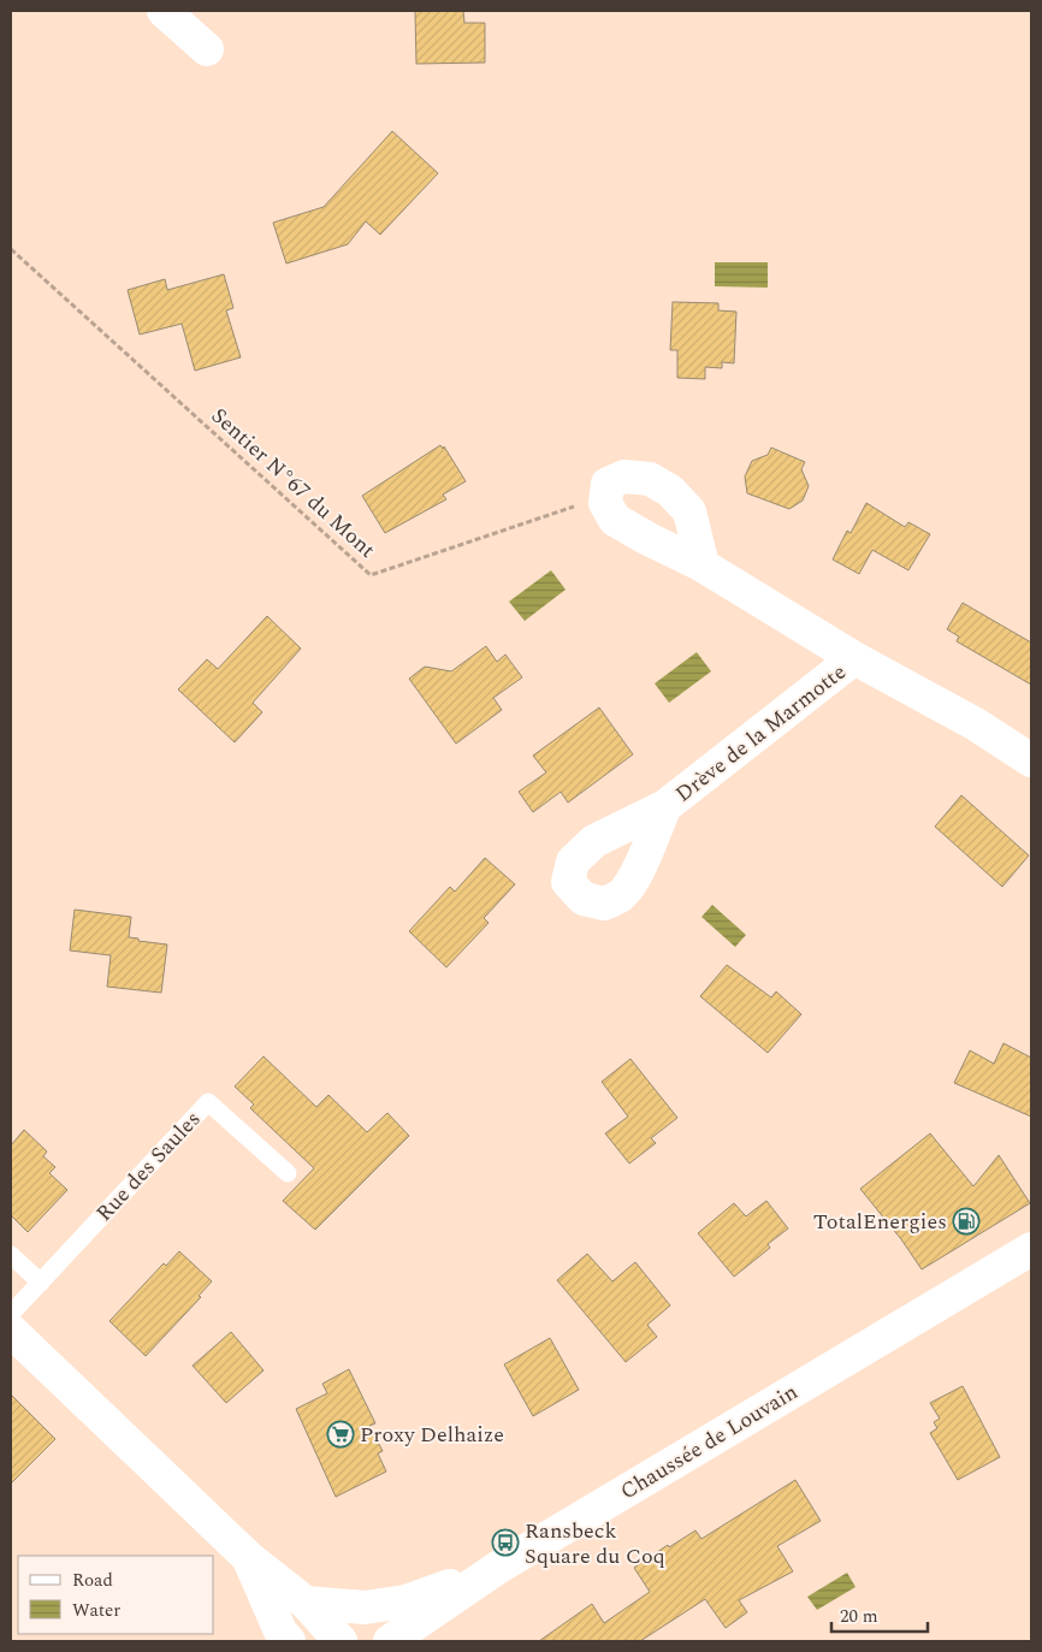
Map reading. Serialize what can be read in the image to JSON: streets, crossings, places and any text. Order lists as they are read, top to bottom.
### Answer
{
  "streets": {
    "street": ["Drève de la Marmotte", "Chaussée de Louvain"],
    "lane": ["Rue des Saules"],
    "path": ["Sentier N°67 du Mont"]
  },
  "crossings": [
    ["Sentier N°67 du Mont", "Drève de la Marmotte"]
  ],
  "places": {
    "fuel station": ["TotalEnergies"],
    "supermarket": ["Proxy Delhaize"],
    "bus stop": ["Ransbeck Square du Coq"]
  },
  "legend": ["Road", "Water"],
  "scale_bar": "20 m"
}
